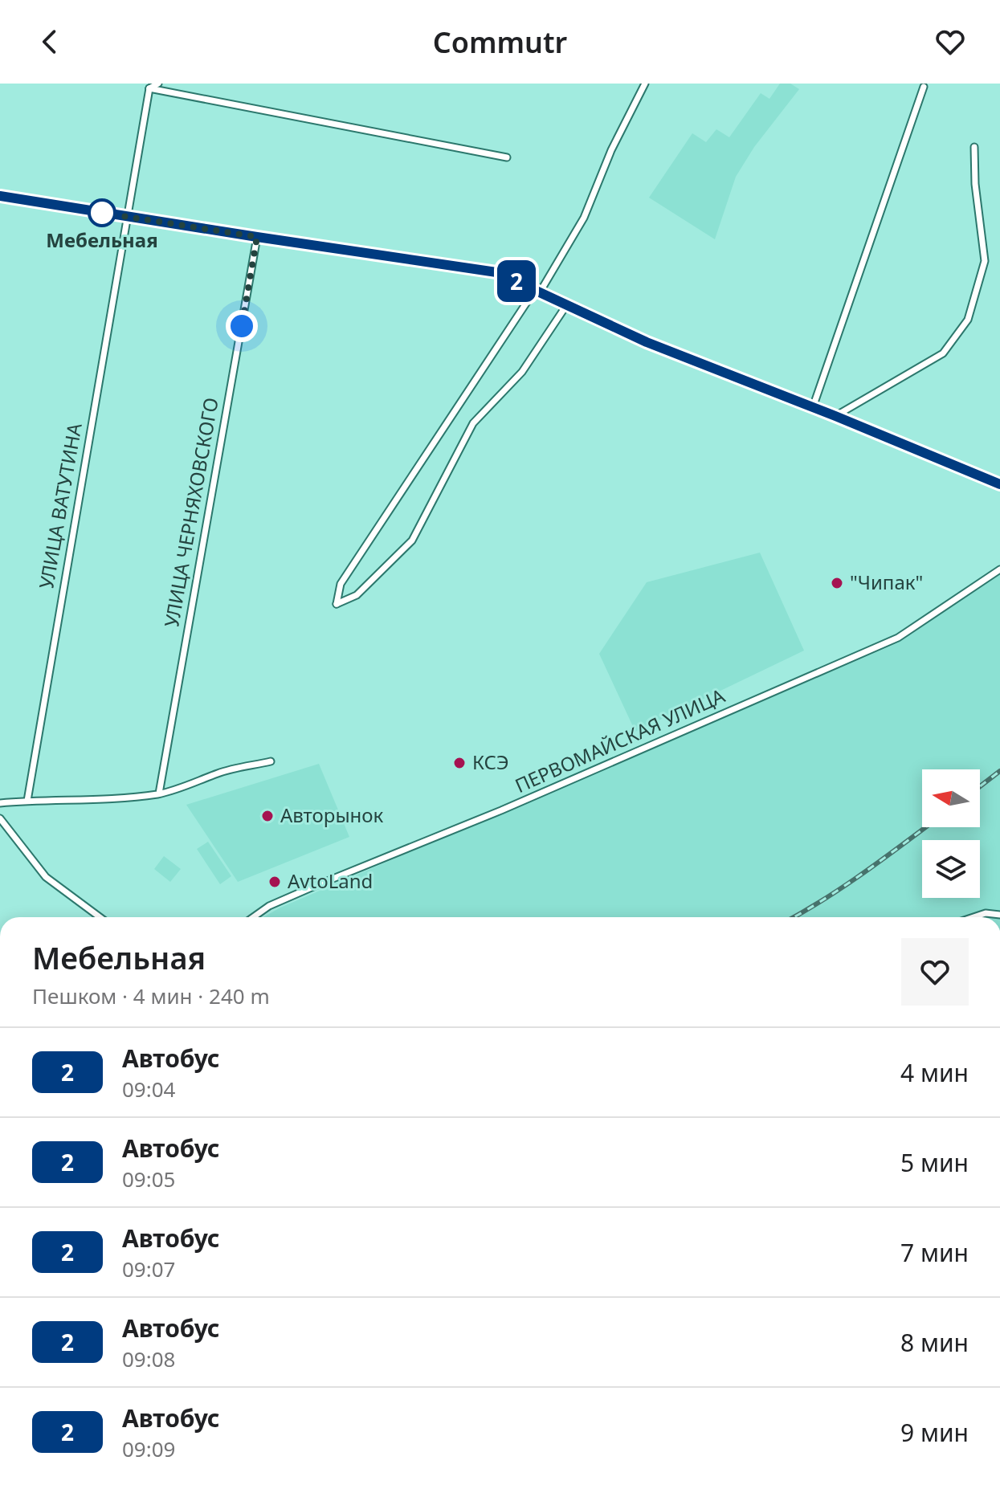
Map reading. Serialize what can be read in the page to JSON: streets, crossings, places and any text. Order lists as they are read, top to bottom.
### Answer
{
  "streets": {
    "street": ["УЛИЦА ВАТУТИНА", "УЛИЦА ЧЕРНЯХОВСКОГО", "ПЕРВОМАЙСКАЯ УЛИЦА"]
  },
  "places": [
    "Мебельная",
    "\"Чипак\"",
    "КСЭ",
    "Авторынок",
    "AvtoLand"
  ],
  "lines": ["bus line 2"],
  "north": "left",
  "page": {
    "header": "Commutr",
    "on_map": "2",
    "heading": ["Мебельная", "Пешком · 4 мин · 240 m"],
    "list": [
      {
        "mark": "2",
        "name": "Автобус",
        "note": "09:04",
        "value": "4 мин"
      },
      {
        "mark": "2",
        "name": "Автобус",
        "note": "09:05",
        "value": "5 мин"
      },
      {
        "mark": "2",
        "name": "Автобус",
        "note": "09:07",
        "value": "7 мин"
      },
      {
        "mark": "2",
        "name": "Автобус",
        "note": "09:08",
        "value": "8 мин"
      },
      {
        "mark": "2",
        "name": "Автобус",
        "note": "09:09",
        "value": "9 мин"
      }
    ]
  }
}
